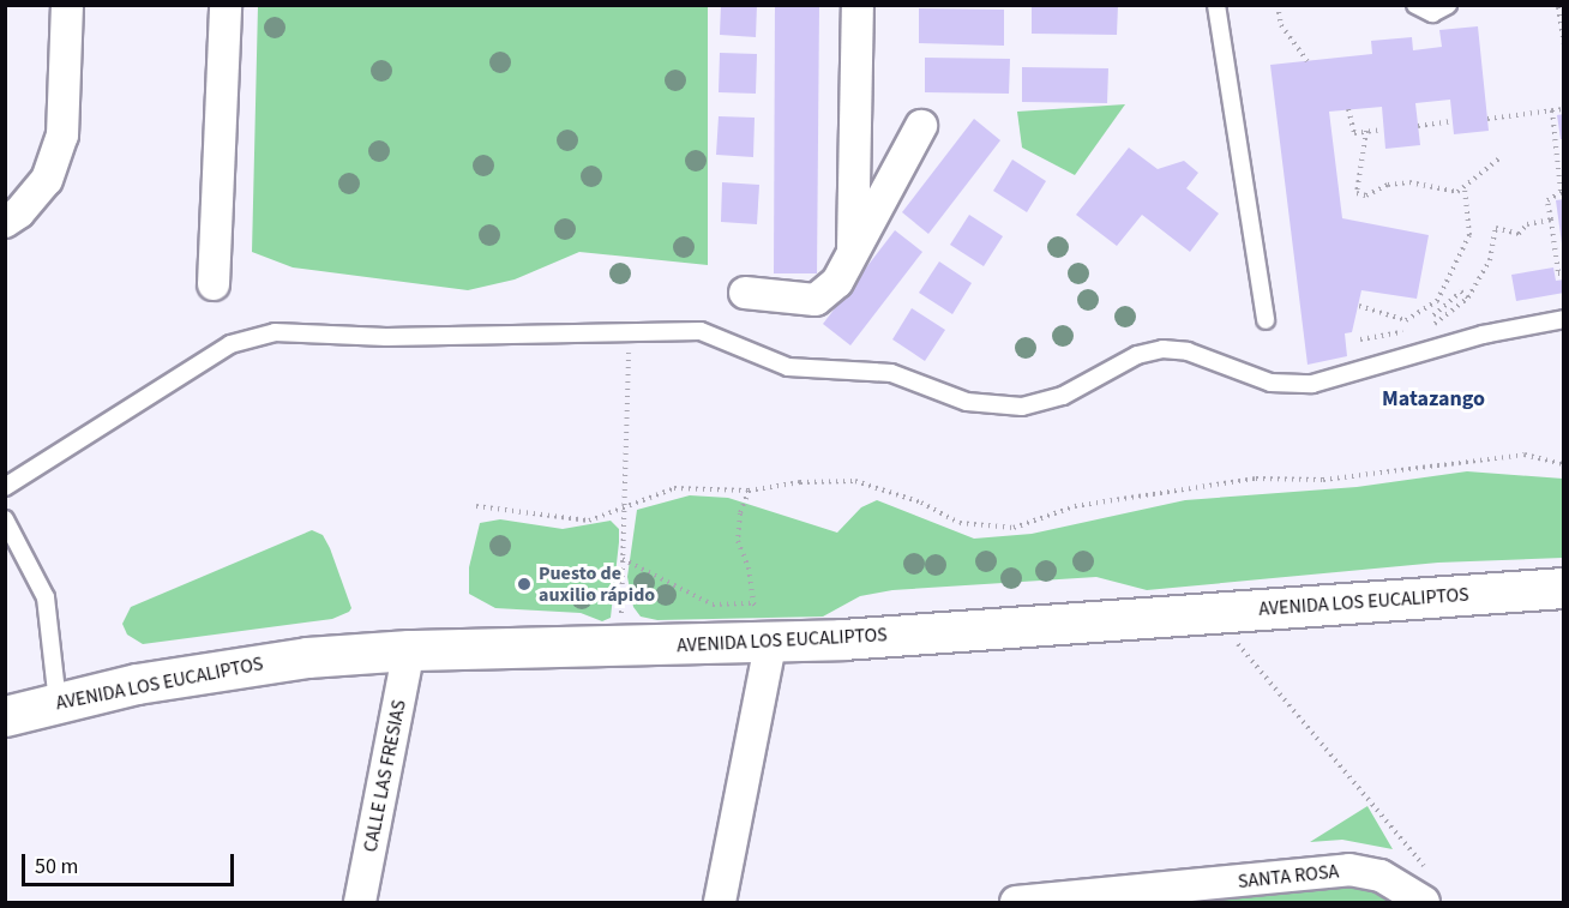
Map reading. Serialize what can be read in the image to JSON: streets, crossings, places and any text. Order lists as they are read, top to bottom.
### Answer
{
  "streets": {
    "street": ["AVENIDA LOS EUCALIPTOS", "CALLE LAS FRESIAS", "SANTA ROSA"]
  },
  "crossings": [
    ["AVENIDA LOS EUCALIPTOS", "CALLE LAS FRESIAS"]
  ],
  "districts": ["Matazango"],
  "places": ["Puesto de auxilio rápido"],
  "scale_bar": "50 m"
}
